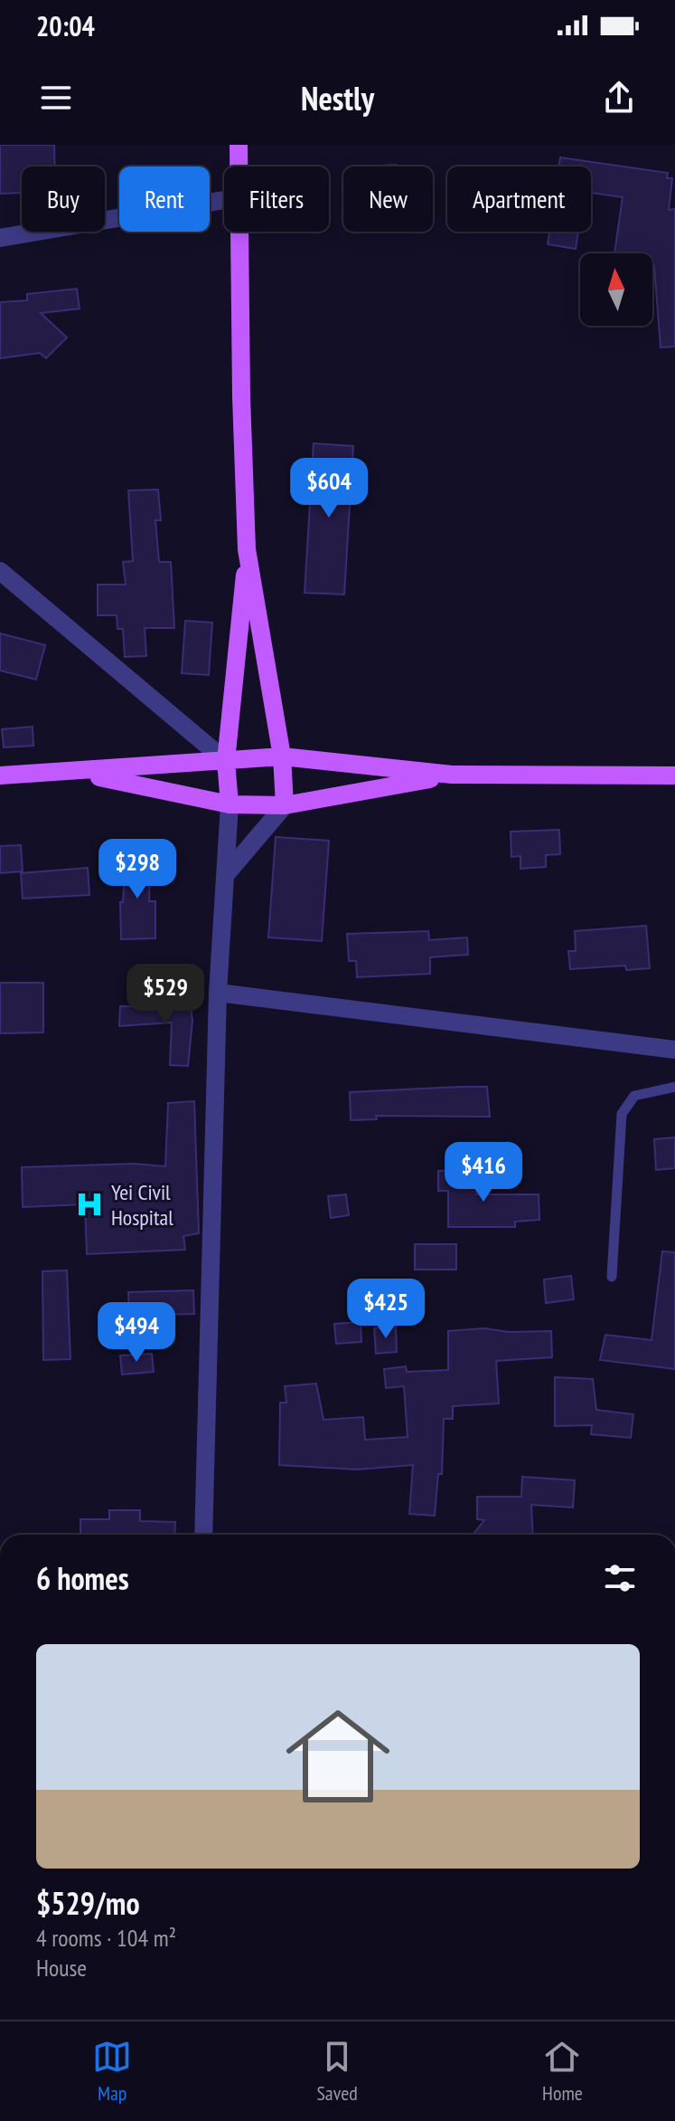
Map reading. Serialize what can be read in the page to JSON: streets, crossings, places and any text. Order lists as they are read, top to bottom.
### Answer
{
  "places": {
    "hospital": ["Yei Civil Hospital"]
  },
  "north": "top",
  "page": {
    "status": "20:04",
    "header": "Nestly",
    "chip": [
      "Buy",
      "Rent",
      "Filters",
      "New",
      "Apartment"
    ],
    "price": [
      "$604",
      "$298",
      "$529",
      "$416",
      "$425",
      "$494"
    ],
    "heading": "6 homes",
    "list": [
      {
        "name": "$529/mo",
        "note": "4 rooms · 104 m² · House"
      }
    ],
    "tabs": ["Map", "Saved", "Home"]
  }
}
